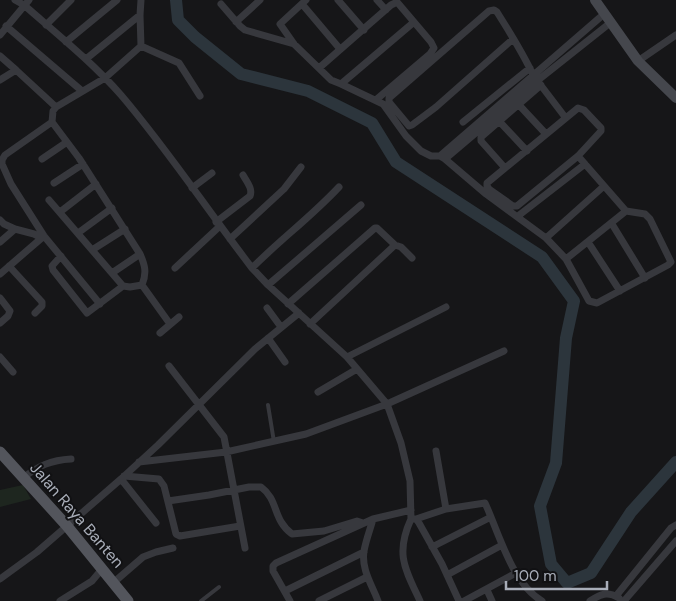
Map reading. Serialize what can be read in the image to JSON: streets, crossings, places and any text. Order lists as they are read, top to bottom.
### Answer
{
  "streets": {
    "main road": ["Jalan Raya Banten"]
  },
  "scale_bar": "100 m"
}
